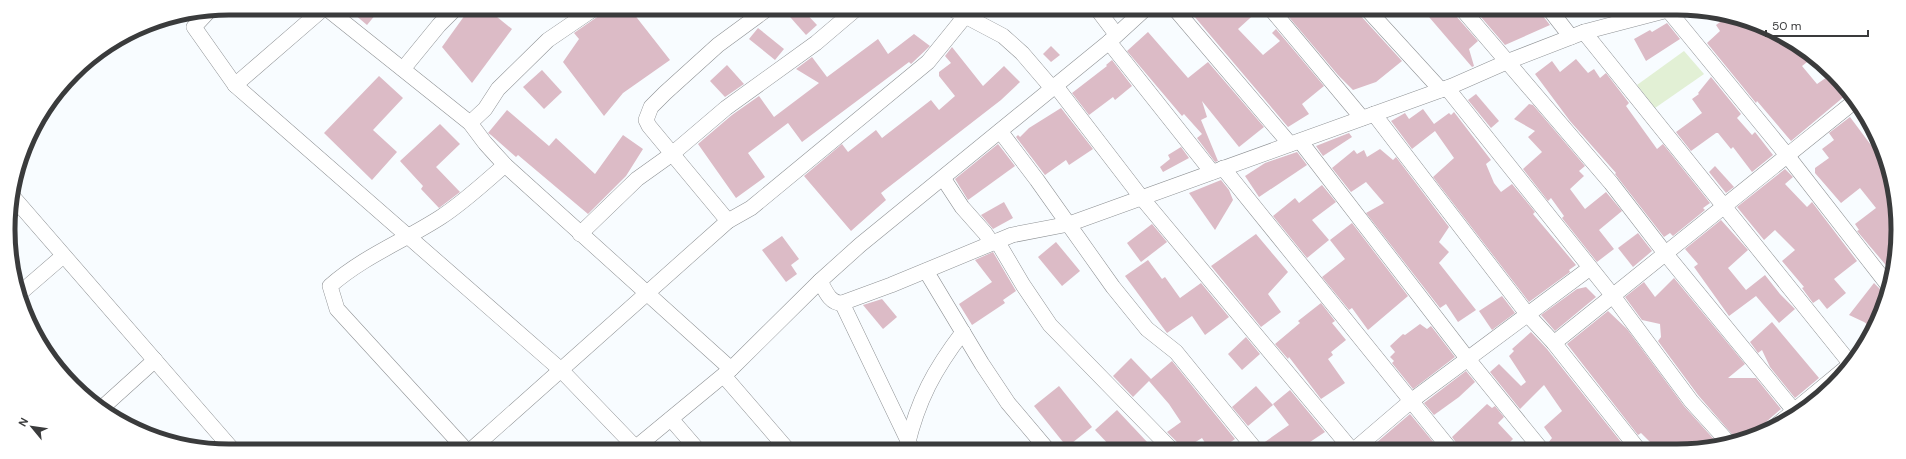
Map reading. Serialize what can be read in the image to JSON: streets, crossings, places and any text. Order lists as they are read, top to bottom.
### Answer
{
  "scale_bar": "50 m",
  "north": "top left"
}
